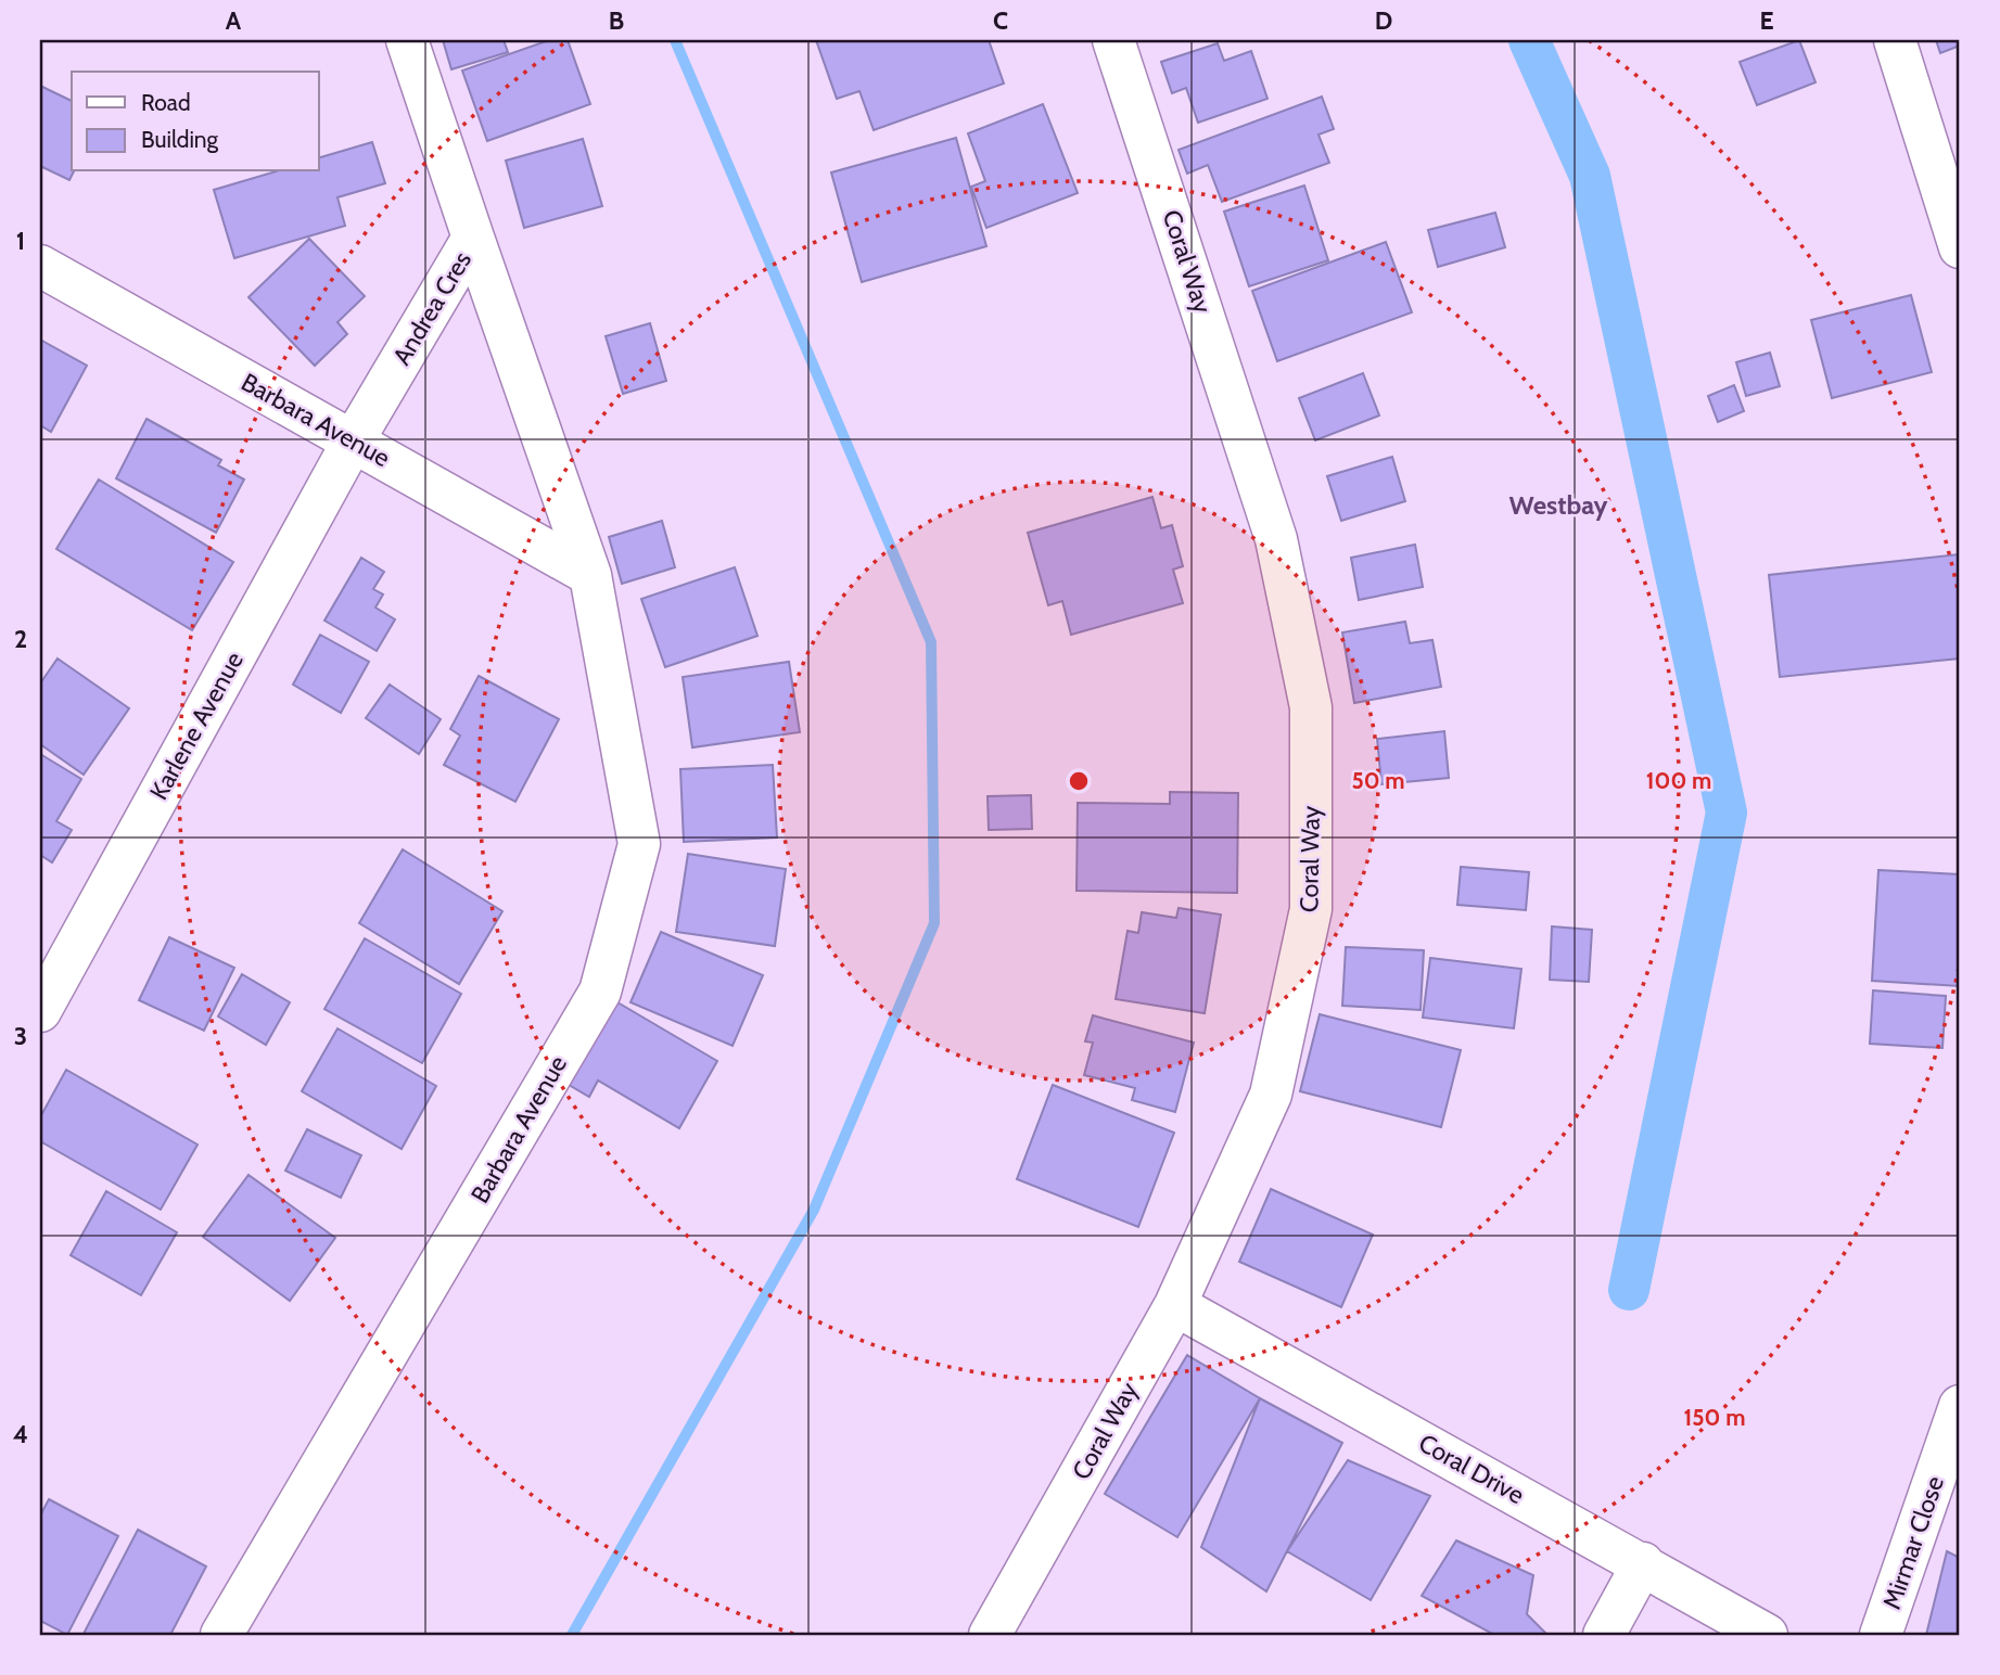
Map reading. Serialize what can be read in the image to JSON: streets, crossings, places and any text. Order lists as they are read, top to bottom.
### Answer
{
  "streets": {
    "street": [
      "Coral Way",
      "Andrea Cres",
      "Barbara Avenue",
      "Karlene Avenue",
      "Coral Drive",
      "Mirmar Close"
    ]
  },
  "crossings": [
    ["Coral Way", "Coral Drive"],
    ["Andrea Cres", "Barbara Avenue"],
    ["Andrea Cres", "Karlene Avenue"],
    ["Barbara Avenue", "Karlene Avenue"]
  ],
  "districts": ["Westbay"],
  "legend": ["Road", "Building"],
  "grid": {
    "columns": [
      "A",
      "B",
      "C",
      "D",
      "E"
    ],
    "rows": [
      "1",
      "2",
      "3",
      "4"
    ]
  },
  "rings": ["50 m", "100 m", "150 m"]
}
